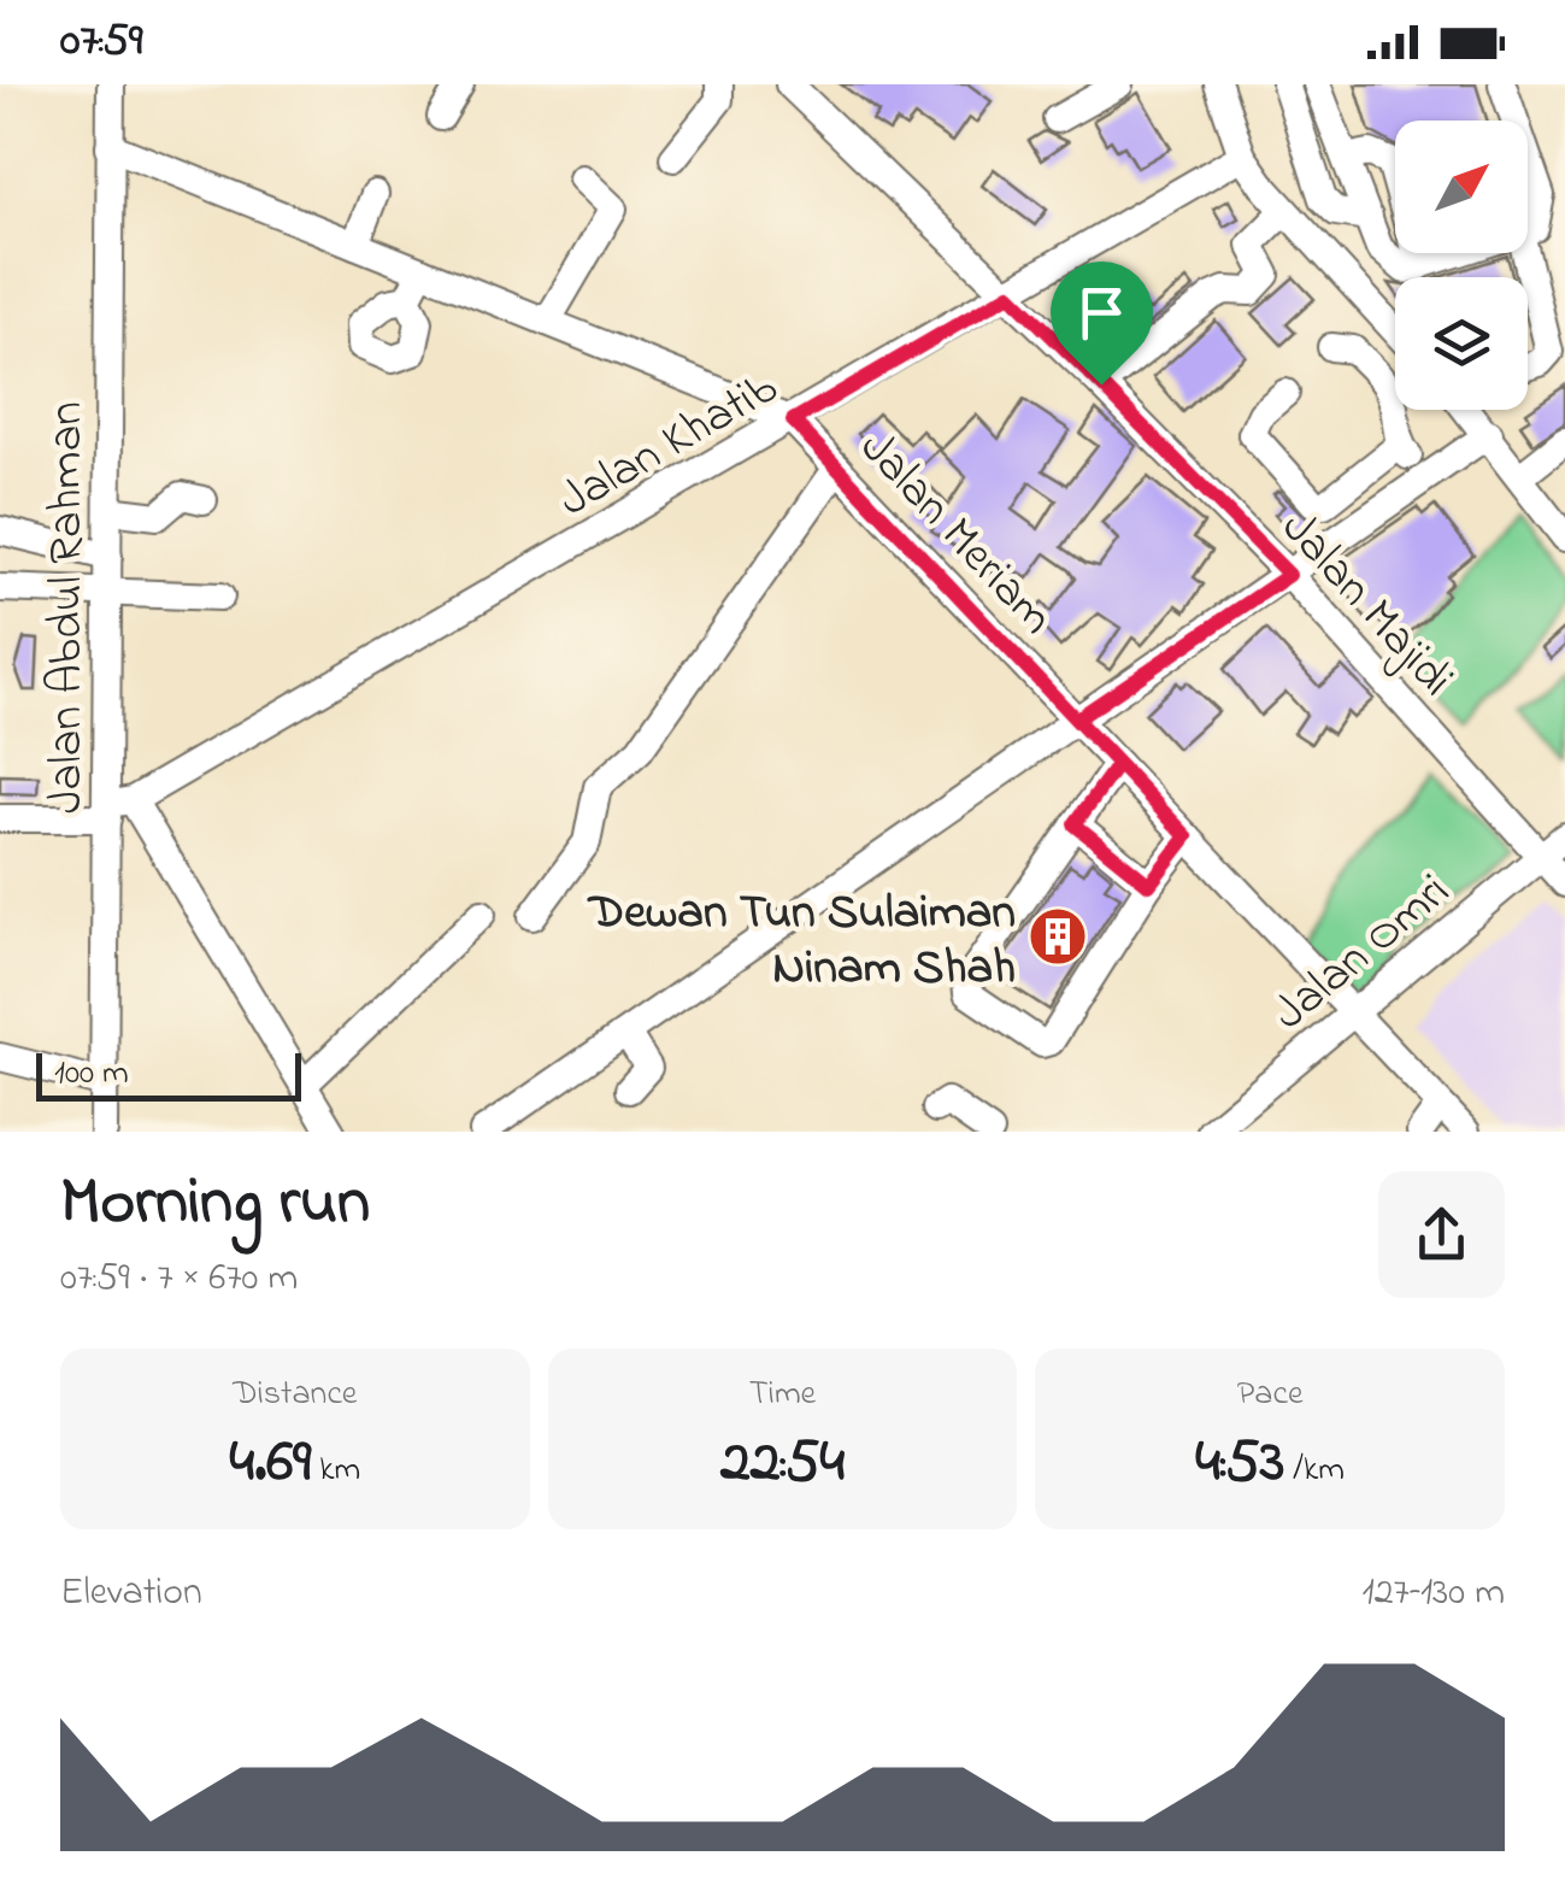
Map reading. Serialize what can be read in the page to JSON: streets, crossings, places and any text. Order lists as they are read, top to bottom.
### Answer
{
  "streets": {
    "street": [
      "Jalan Khatib",
      "Jalan Meriam",
      "Jalan Majidi",
      "Jalan Abdul Rahman",
      "Jalan Omri"
    ]
  },
  "crossings": [
    ["Jalan Khatib", "Jalan Meriam"],
    ["Jalan Khatib", "Jalan Majidi"],
    ["Jalan Khatib", "Jalan Abdul Rahman"],
    ["Jalan Meriam", "Jalan Abdul Rahman"],
    ["Jalan Meriam", "Jalan Omri"],
    ["Jalan Majidi", "Jalan Omri"]
  ],
  "places": {
    "building": ["Dewan Tun Sulaiman Ninam Shah"]
  },
  "scale_bar": "100 m",
  "north": "top right",
  "page": {
    "status": "07:59",
    "scale": "100 m",
    "heading": ["Morning run", "07:59 · 7 × 670 m"],
    "stats": [
      ["Distance", "4.69 km"],
      ["Time", "22:54"],
      ["Pace", "4:53 /km"]
    ],
    "chart": ["Elevation", "127–130 m"]
  }
}
